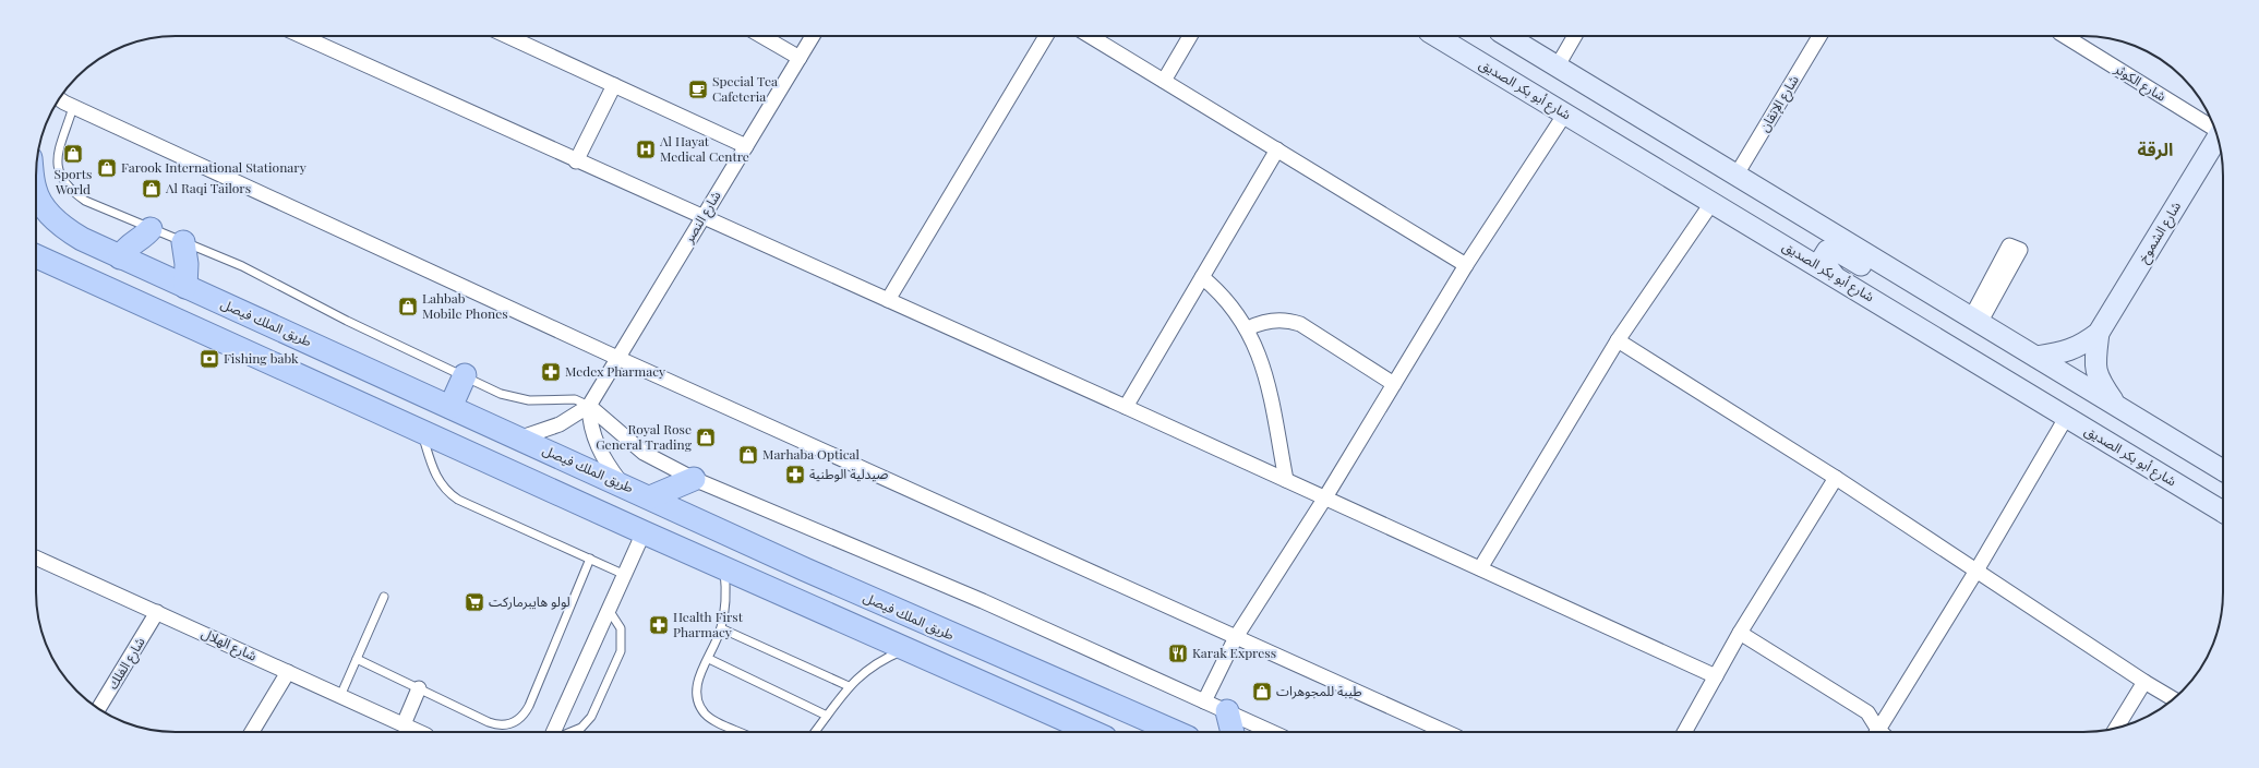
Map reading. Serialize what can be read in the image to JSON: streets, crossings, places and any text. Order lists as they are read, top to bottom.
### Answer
{
  "streets": {
    "main road": ["طريق الملك فيصل"],
    "street": [
      "شارع الكوثر",
      "شارع أبو بكر الصديق",
      "شارع الإتقان",
      "شارع النصر",
      "شارع الشموخ",
      "شارع الهلال",
      "شارع الفلك"
    ]
  },
  "crossings": [
    ["شارع النصر", "طريق الملك فيصل"],
    ["شارع الهلال", "شارع الفلك"]
  ],
  "districts": ["الرقة"],
  "places": {
    "cafe": ["Special Tea Cafeteria"],
    "hospital": ["Al Hayat Medical Centre"],
    "shop": [
      "Sports World",
      "Farook International Stationary",
      "Al Raqi Tailors",
      "Lahbab Mobile Phones",
      "Royal Rose General Trading",
      "Marhaba Optical",
      "طيبة للمجوهرات"
    ],
    "bank": ["Fishing babk"],
    "pharmacy": ["Medex Pharmacy", "صيدلية الوطنية", "Health First Pharmacy"],
    "supermarket": ["لولو هايبرماركت"],
    "restaurant": ["Karak Express"]
  }
}
